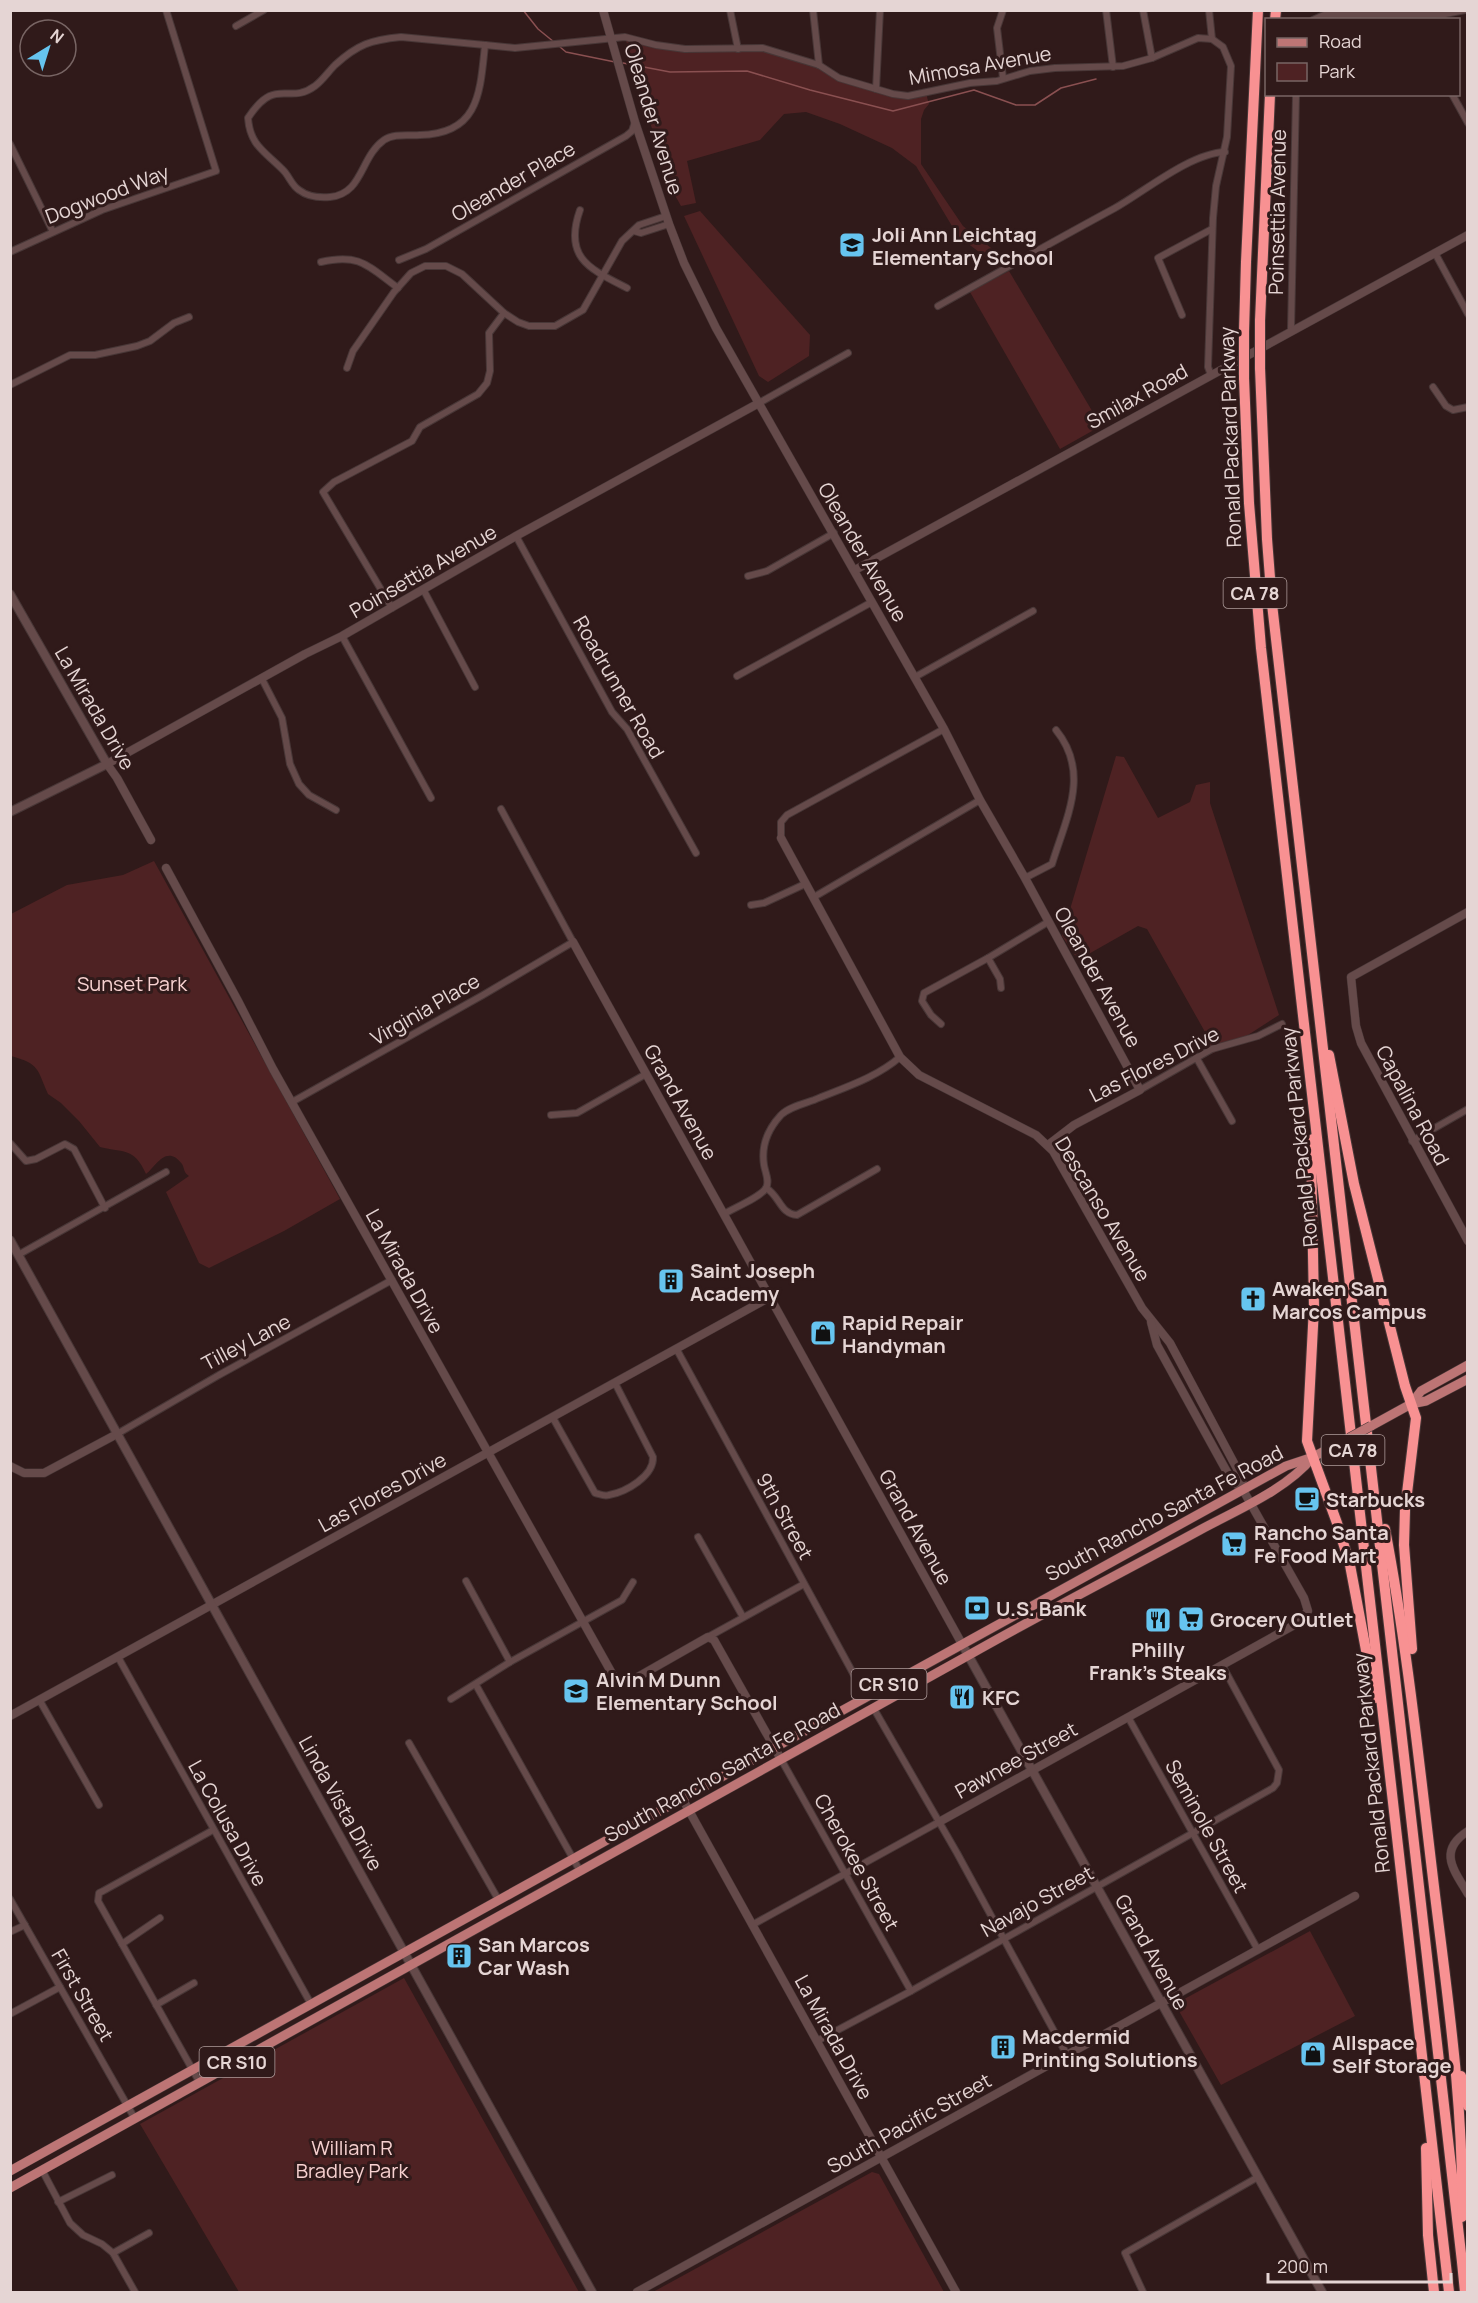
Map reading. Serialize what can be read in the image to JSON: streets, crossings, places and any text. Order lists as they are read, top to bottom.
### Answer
{
  "streets": {
    "highway": ["Ronald Packard Parkway", "CA 78"],
    "main road": [
      "Poinsettia Avenue",
      "La Mirada Drive",
      "Grand Avenue",
      "South Rancho Santa Fe Road",
      "CR S10",
      "Linda Vista Drive"
    ],
    "street": [
      "Mimosa Avenue",
      "Oleander Avenue",
      "Oleander Place",
      "Dogwood Way",
      "Smilax Road",
      "Roadrunner Road",
      "Virginia Place",
      "Las Flores Drive",
      "Capalina Road",
      "Descanso Avenue",
      "Tilley Lane",
      "9th Street",
      "Pawnee Street",
      "La Colusa Drive",
      "Seminole Street",
      "Cherokee Street",
      "Navajo Street",
      "First Street",
      "South Pacific Street"
    ]
  },
  "crossings": [
    ["Mimosa Avenue", "Oleander Avenue"],
    ["Oleander Avenue", "Oleander Place"],
    ["Oleander Avenue", "Poinsettia Avenue"],
    ["Oleander Avenue", "Smilax Road"],
    ["Oleander Avenue", "Las Flores Drive"],
    ["Poinsettia Avenue", "Smilax Road"],
    ["Poinsettia Avenue", "Roadrunner Road"],
    ["Poinsettia Avenue", "La Mirada Drive"],
    ["La Mirada Drive", "Virginia Place"],
    ["La Mirada Drive", "Las Flores Drive"],
    ["La Mirada Drive", "Tilley Lane"],
    ["La Mirada Drive", "South Rancho Santa Fe Road"],
    ["La Mirada Drive", "Pawnee Street"],
    ["La Mirada Drive", "Cherokee Street"],
    ["La Mirada Drive", "Navajo Street"],
    ["La Mirada Drive", "South Pacific Street"],
    ["Virginia Place", "Grand Avenue"],
    ["Las Flores Drive", "Grand Avenue"],
    ["Las Flores Drive", "Descanso Avenue"],
    ["Las Flores Drive", "9th Street"],
    ["Las Flores Drive", "Linda Vista Drive"],
    ["Las Flores Drive", "La Colusa Drive"],
    ["Grand Avenue", "South Rancho Santa Fe Road"],
    ["Grand Avenue", "Pawnee Street"],
    ["Grand Avenue", "Navajo Street"],
    ["Grand Avenue", "South Pacific Street"],
    ["Descanso Avenue", "South Rancho Santa Fe Road"],
    ["Descanso Avenue", "Pawnee Street"],
    ["Tilley Lane", "Linda Vista Drive"],
    ["South Rancho Santa Fe Road", "9th Street"],
    ["South Rancho Santa Fe Road", "CR S10"],
    ["South Rancho Santa Fe Road", "Linda Vista Drive"],
    ["South Rancho Santa Fe Road", "La Colusa Drive"],
    ["South Rancho Santa Fe Road", "Cherokee Street"],
    ["South Rancho Santa Fe Road", "First Street"],
    ["Pawnee Street", "Seminole Street"],
    ["Pawnee Street", "Cherokee Street"],
    ["Pawnee Street", "Navajo Street"],
    ["Seminole Street", "Navajo Street"],
    ["Seminole Street", "South Pacific Street"],
    ["Cherokee Street", "Navajo Street"]
  ],
  "parks": ["Sunset Park", "William R Bradley Park"],
  "places": {
    "school or university": ["Joli Ann Leichtag Elementary School", "Alvin M Dunn Elementary School"],
    "building": ["Saint Joseph Academy", "San Marcos Car Wash", "Macdermid Printing Solutions"],
    "church": ["Awaken San Marcos Campus"],
    "shop": ["Rapid Repair Handyman", "Allspace Self Storage"],
    "cafe": ["Starbucks"],
    "supermarket": ["Rancho Santa Fe Food Mart", "Grocery Outlet"],
    "bank": ["U.S. Bank"],
    "restaurant": ["Philly Frank's Steaks", "KFC"]
  },
  "legend": ["Road", "Park"],
  "scale_bar": "200 m",
  "north": "top right"
}
